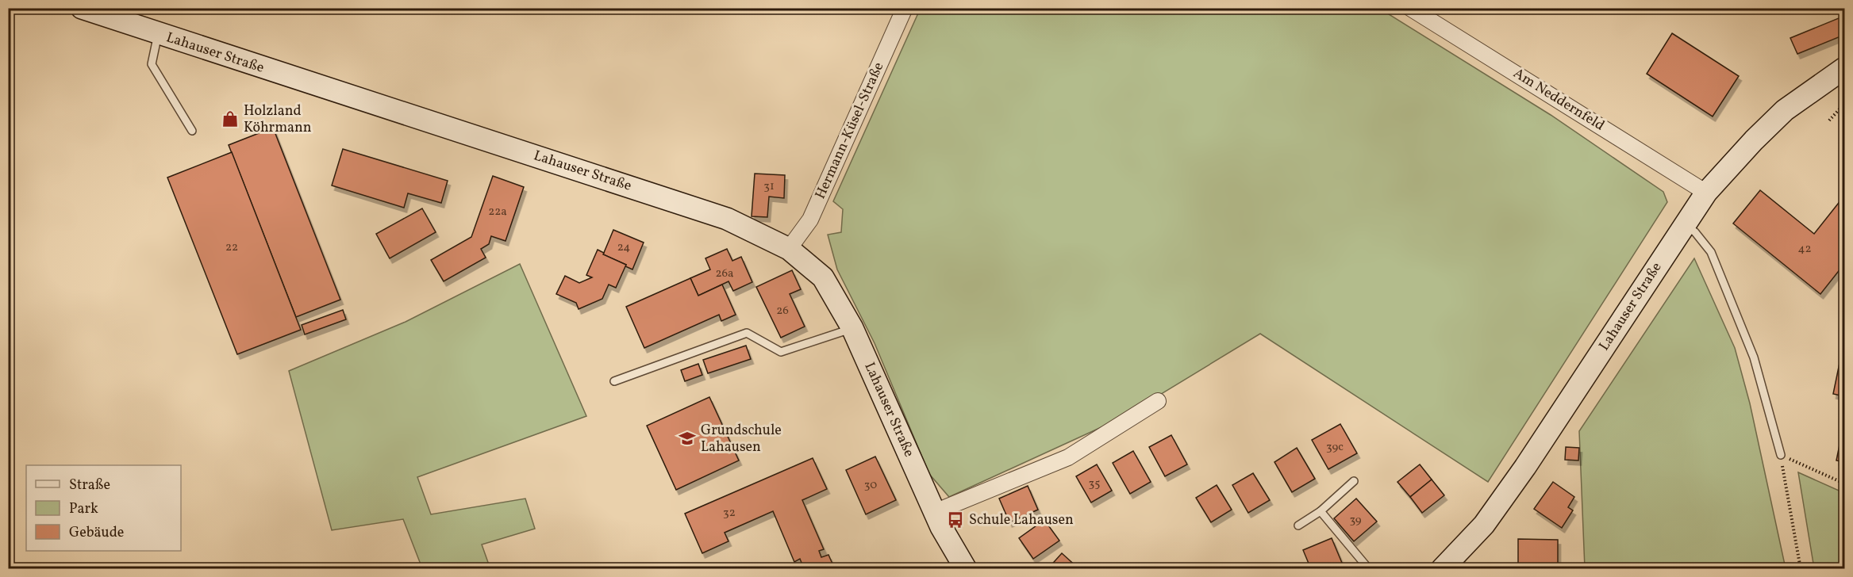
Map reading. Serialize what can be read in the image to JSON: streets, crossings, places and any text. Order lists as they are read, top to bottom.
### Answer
{
  "streets": {
    "street": ["Lahauser Straße", "Am Neddernfeld", "Hermann-Küsel-Straße"]
  },
  "crossings": [
    ["Lahauser Straße", "Am Neddernfeld"],
    ["Lahauser Straße", "Hermann-Küsel-Straße"]
  ],
  "places": {
    "shop": ["Holzland Köhrmann"],
    "school or university": ["Grundschule Lahausen"],
    "bus stop": ["Schule Lahausen"]
  },
  "house_numbers": [
    "31",
    "22a",
    "22",
    "24",
    "42",
    "26a",
    "26",
    "39c",
    "35",
    "30",
    "32",
    "39"
  ],
  "legend": ["Straße", "Park", "Gebäude"]
}
